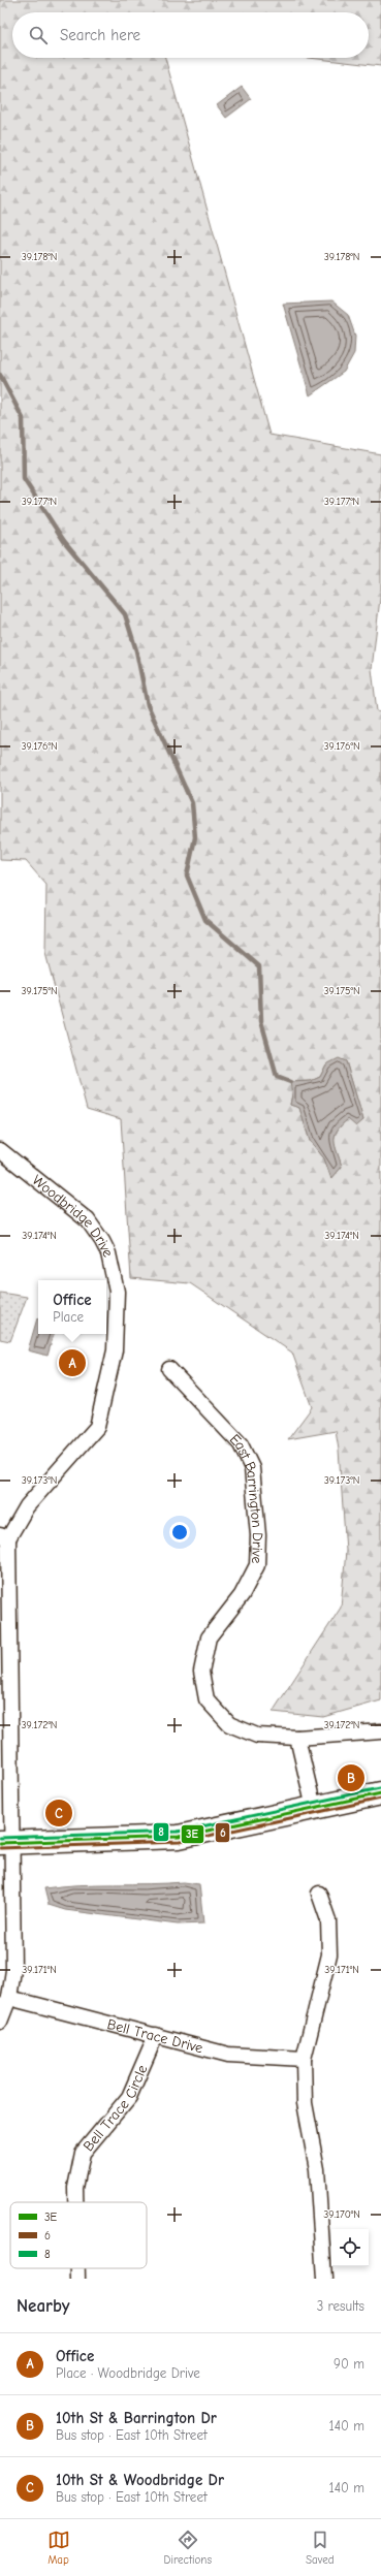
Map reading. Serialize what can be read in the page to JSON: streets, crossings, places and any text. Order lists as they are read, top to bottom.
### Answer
{
  "streets": {
    "street": [
      "Woodbridge Drive",
      "East Barrington Drive",
      "Bell Trace Drive",
      "Bell Trace Circle"
    ]
  },
  "crossings": [
    ["Woodbridge Drive", "Bell Trace Drive"],
    ["Bell Trace Drive", "Bell Trace Circle"]
  ],
  "lines": ["transit line 8", "transit line 3E", "transit line 6"],
  "legend": ["3E", "6", "8"],
  "page": {
    "search": "Search here",
    "popup": ["Office", "Place"],
    "pins": ["A", "B", "C"],
    "heading": ["Nearby", "3 results"],
    "list": [
      {
        "mark": "A",
        "name": "Office",
        "note": "Place · Woodbridge Drive",
        "value": "90 m"
      },
      {
        "mark": "B",
        "name": "10th St & Barrington Dr",
        "note": "Bus stop · East 10th Street",
        "value": "140 m"
      },
      {
        "mark": "C",
        "name": "10th St & Woodbridge Dr",
        "note": "Bus stop · East 10th Street",
        "value": "140 m"
      }
    ],
    "nav": ["Map", "Directions", "Saved"]
  },
  "coordinates": [
    "39.178°N",
    "39.177°N",
    "39.176°N",
    "39.175°N",
    "39.174°N",
    "39.173°N",
    "39.172°N",
    "39.171°N",
    "39.170°N"
  ]
}
